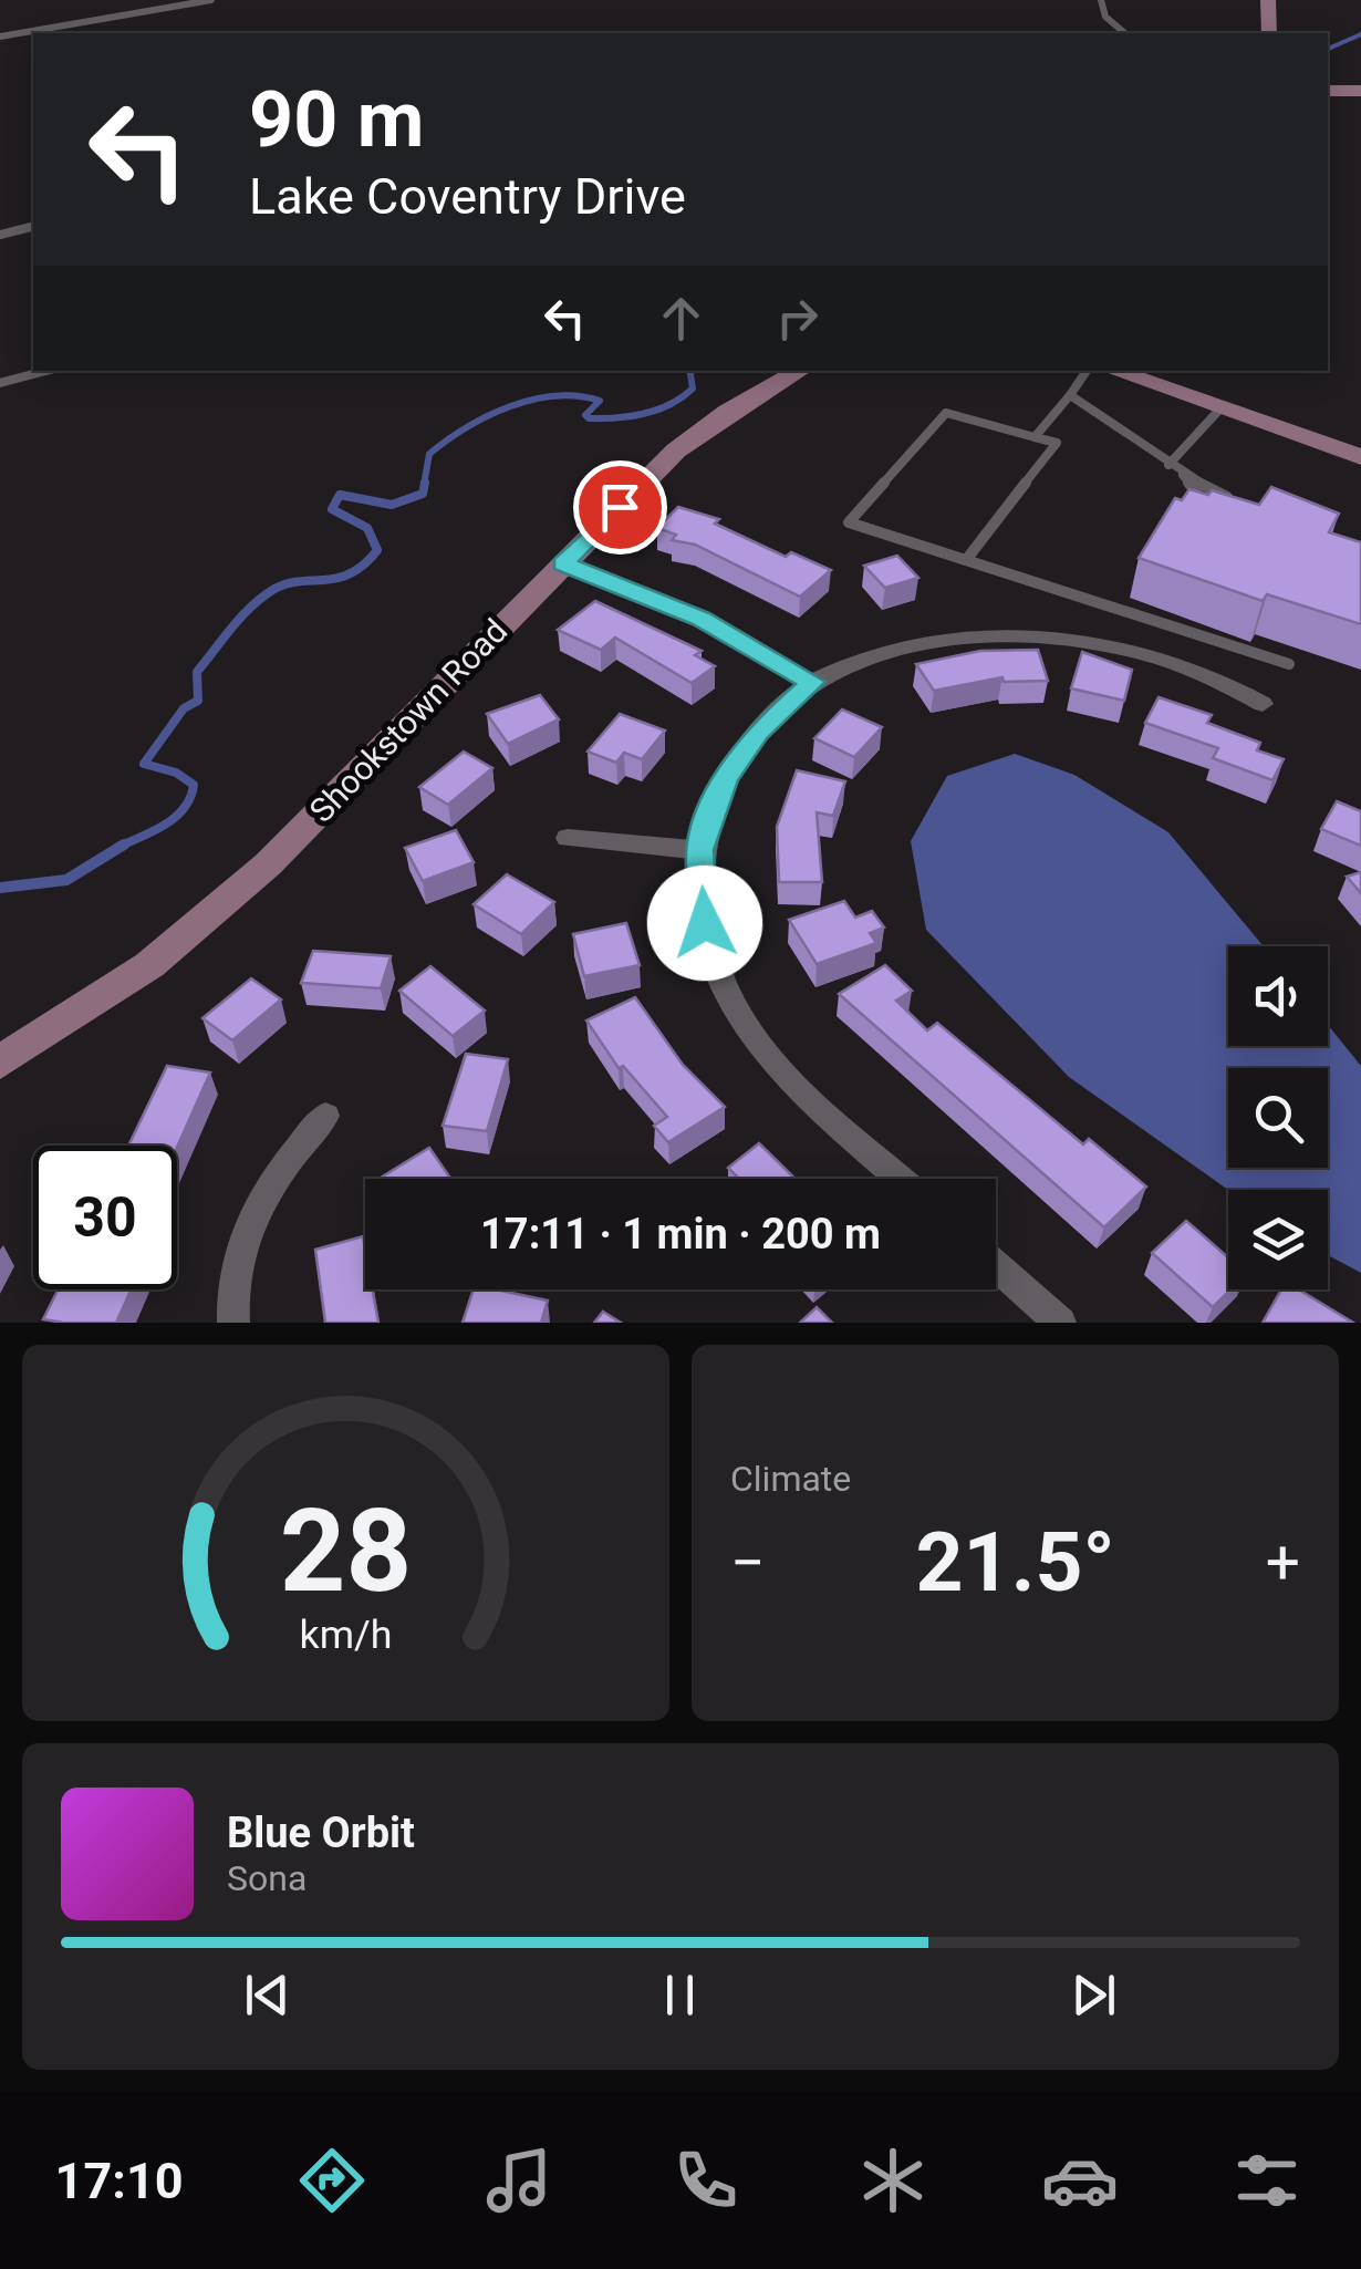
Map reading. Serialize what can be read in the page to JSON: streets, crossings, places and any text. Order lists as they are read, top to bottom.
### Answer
{
  "streets": {
    "street": ["Shookstown Road"]
  },
  "page": {
    "turn": ["90 m", "Lake Coventry Drive"],
    "limit": "30",
    "trip": "17:11 · 1 min · 200 m",
    "tile": "Climate",
    "heat": ["−", "21.5°", "+"],
    "song": ["Blue Orbit", "Sona"],
    "tabs": "17:10",
    "gauge": ["28", "km/h"]
  }
}
